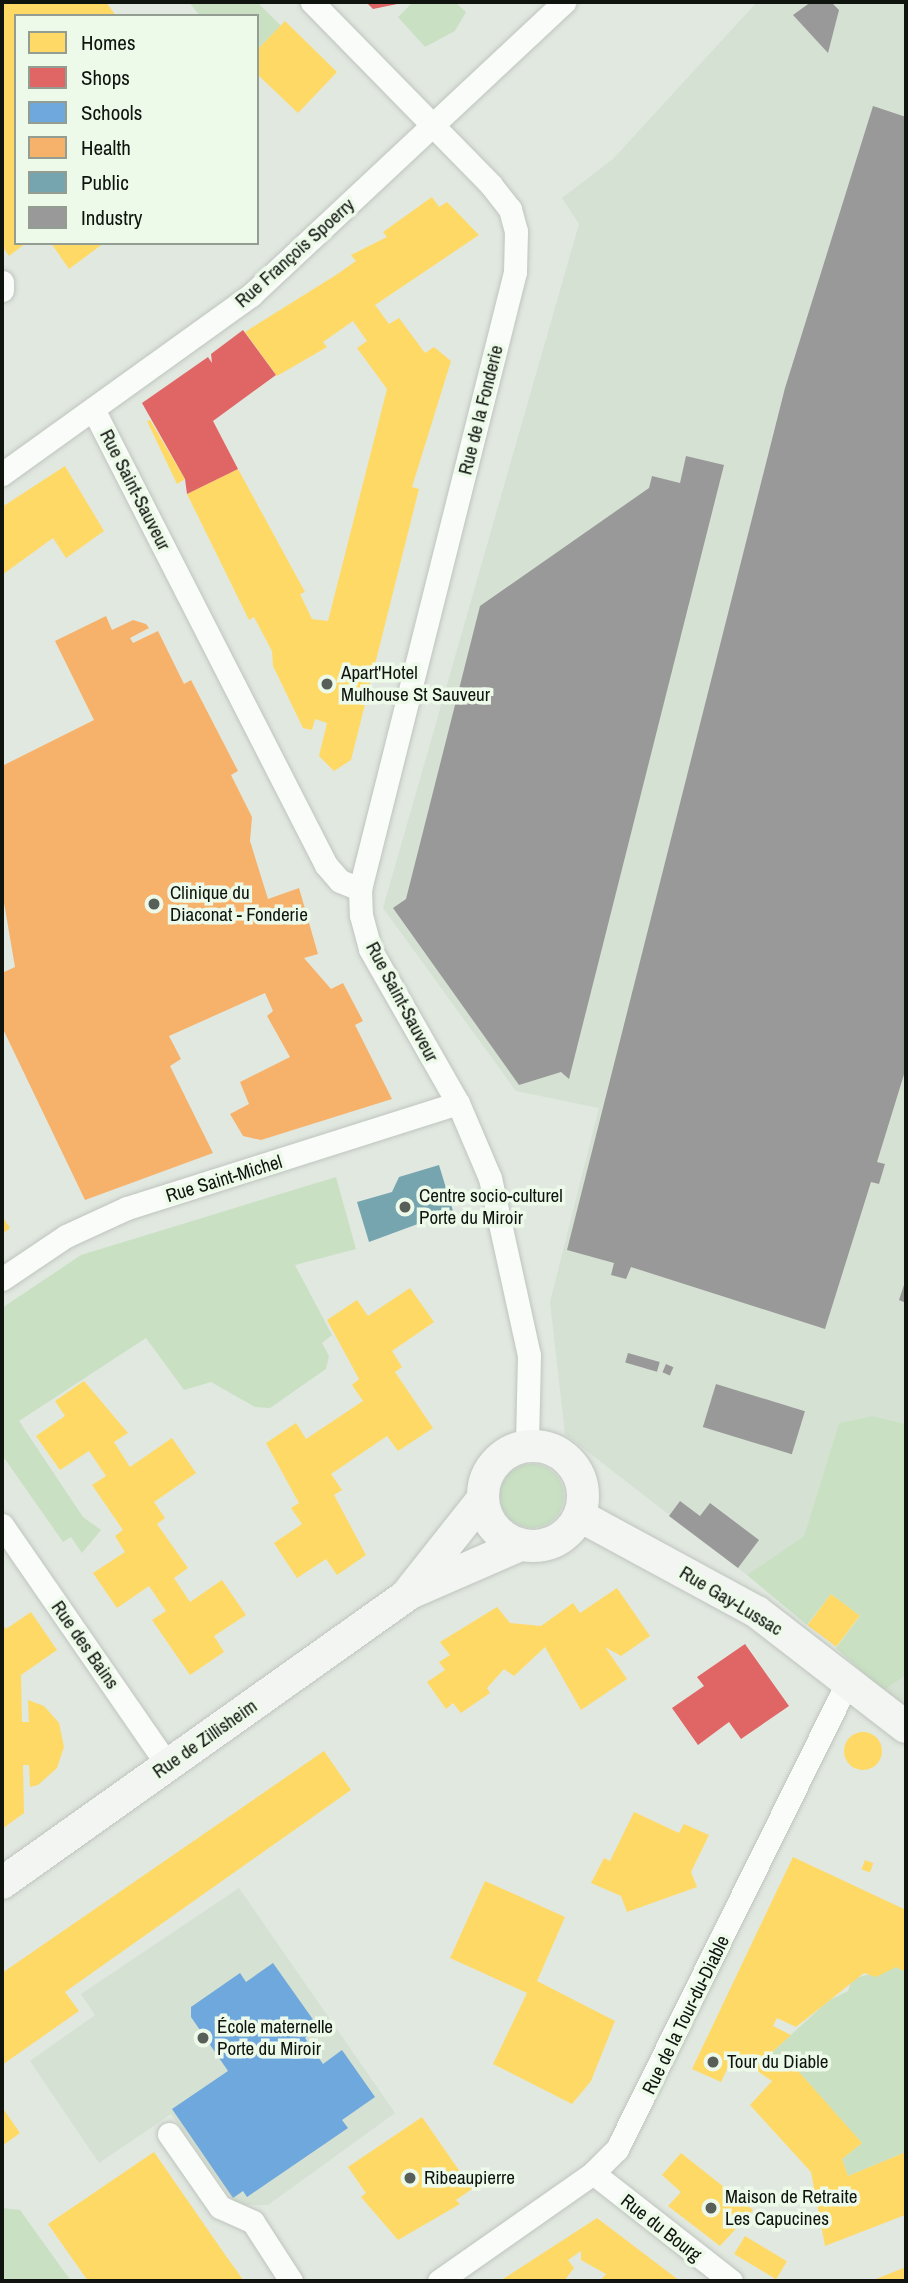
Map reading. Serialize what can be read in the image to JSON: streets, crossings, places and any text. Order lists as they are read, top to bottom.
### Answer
{
  "streets": {
    "street": [
      "Rue François Spoerry",
      "Rue de la Fonderie",
      "Rue Saint-Sauveur",
      "Rue Saint-Michel",
      "Rue Gay-Lussac",
      "Rue des Bains",
      "Rue de Zillisheim",
      "Rue de la Tour-du-Diable",
      "Rue du Bourg"
    ]
  },
  "crossings": [
    ["Rue François Spoerry", "Rue de la Fonderie"],
    ["Rue François Spoerry", "Rue Saint-Sauveur"],
    ["Rue de la Fonderie", "Rue Saint-Sauveur"],
    ["Rue Saint-Sauveur", "Rue Saint-Michel"],
    ["Rue Saint-Sauveur", "Rue Gay-Lussac"],
    ["Rue Saint-Sauveur", "Rue de Zillisheim"],
    ["Rue Gay-Lussac", "Rue de Zillisheim"],
    ["Rue Gay-Lussac", "Rue de la Tour-du-Diable"],
    ["Rue des Bains", "Rue de Zillisheim"],
    ["Rue de la Tour-du-Diable", "Rue du Bourg"]
  ],
  "places": [
    "Apart'Hotel Mulhouse St Sauveur",
    "Clinique du Diaconat - Fonderie",
    "Centre socio-culturel Porte du Miroir",
    "École maternelle Porte du Miroir",
    "Tour du Diable",
    "Ribeaupierre",
    "Maison de Retraite Les Capucines"
  ],
  "legend": [
    "Homes",
    "Shops",
    "Schools",
    "Health",
    "Public",
    "Industry"
  ]
}
